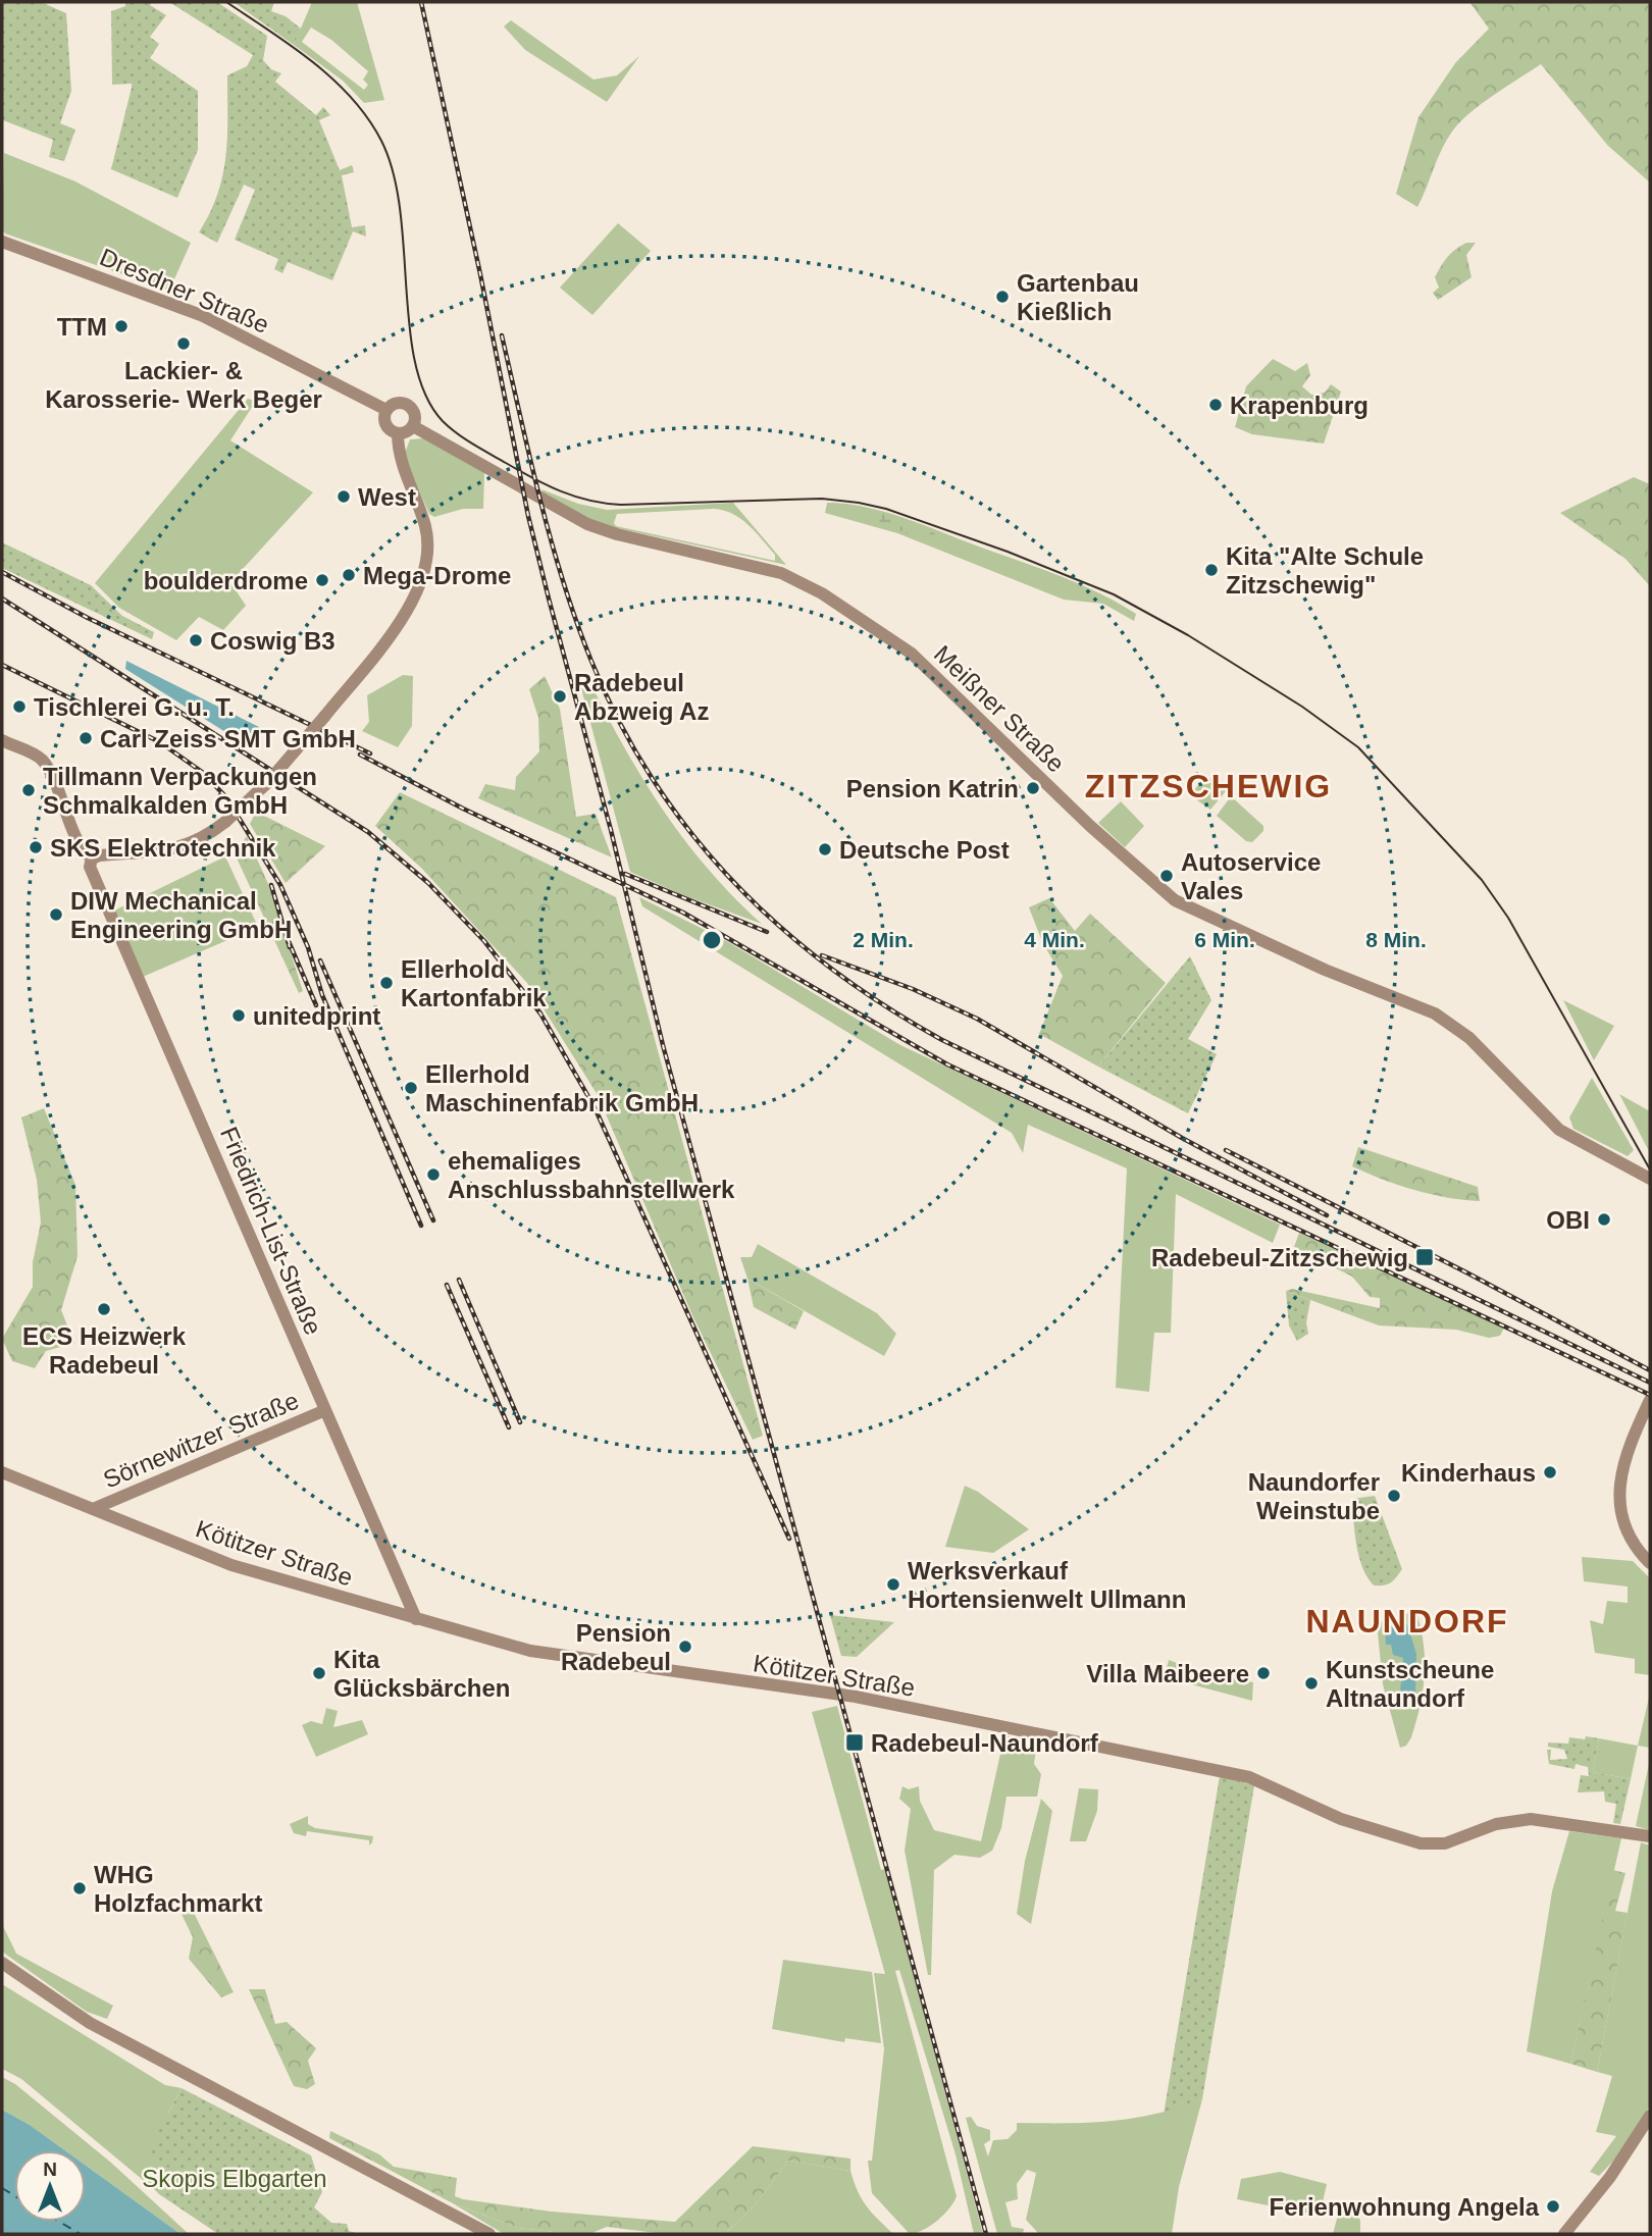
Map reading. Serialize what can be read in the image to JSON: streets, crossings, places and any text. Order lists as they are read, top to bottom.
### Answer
{
  "streets": {
    "street": [
      "Dresdner Straße",
      "Meißner Straße",
      "Friedrich-List-Straße",
      "Sörnewitzer Straße",
      "Kötitzer Straße"
    ]
  },
  "crossings": [
    ["Dresdner Straße", "Meißner Straße"],
    ["Friedrich-List-Straße", "Sörnewitzer Straße"],
    ["Friedrich-List-Straße", "Kötitzer Straße"],
    ["Sörnewitzer Straße", "Kötitzer Straße"]
  ],
  "districts": ["ZITZSCHEWIG", "NAUNDORF"],
  "parks": ["Skopis Elbgarten"],
  "places": {
    "other": [
      "Gartenbau Kießlich",
      "TTM",
      "Lackier- & Karosserie- Werk Beger",
      "Krapenburg",
      "West",
      "Kita \"Alte Schule Zitzschewig\"",
      "Mega-Drome",
      "boulderdrome",
      "Coswig B3",
      "Radebeul Abzweig Az",
      "Tischlerei G. u. T.",
      "Carl Zeiss SMT GmbH",
      "Pension Katrin",
      "Tillmann Verpackungen Schmalkalden GmbH",
      "SKS Elektrotechnik",
      "Deutsche Post",
      "Autoservice Vales",
      "DIW Mechanical Engineering GmbH",
      "Ellerhold Kartonfabrik",
      "unitedprint",
      "Ellerhold Maschinenfabrik GmbH",
      "ehemaliges Anschlussbahnstellwerk",
      "OBI",
      "ECS Heizwerk Radebeul",
      "Kinderhaus",
      "Naundorfer Weinstube",
      "Werksverkauf Hortensienwelt Ullmann",
      "Pension Radebeul",
      "Kita Glücksbärchen",
      "Villa Maibeere",
      "Kunstscheune Altnaundorf",
      "WHG Holzfachmarkt",
      "Ferienwohnung Angela"
    ],
    "transit": ["Radebeul-Zitzschewig", "Radebeul-Naundorf"]
  },
  "north": "top",
  "rings": [
    "2 Min.",
    "4 Min.",
    "6 Min.",
    "8 Min."
  ]
}
